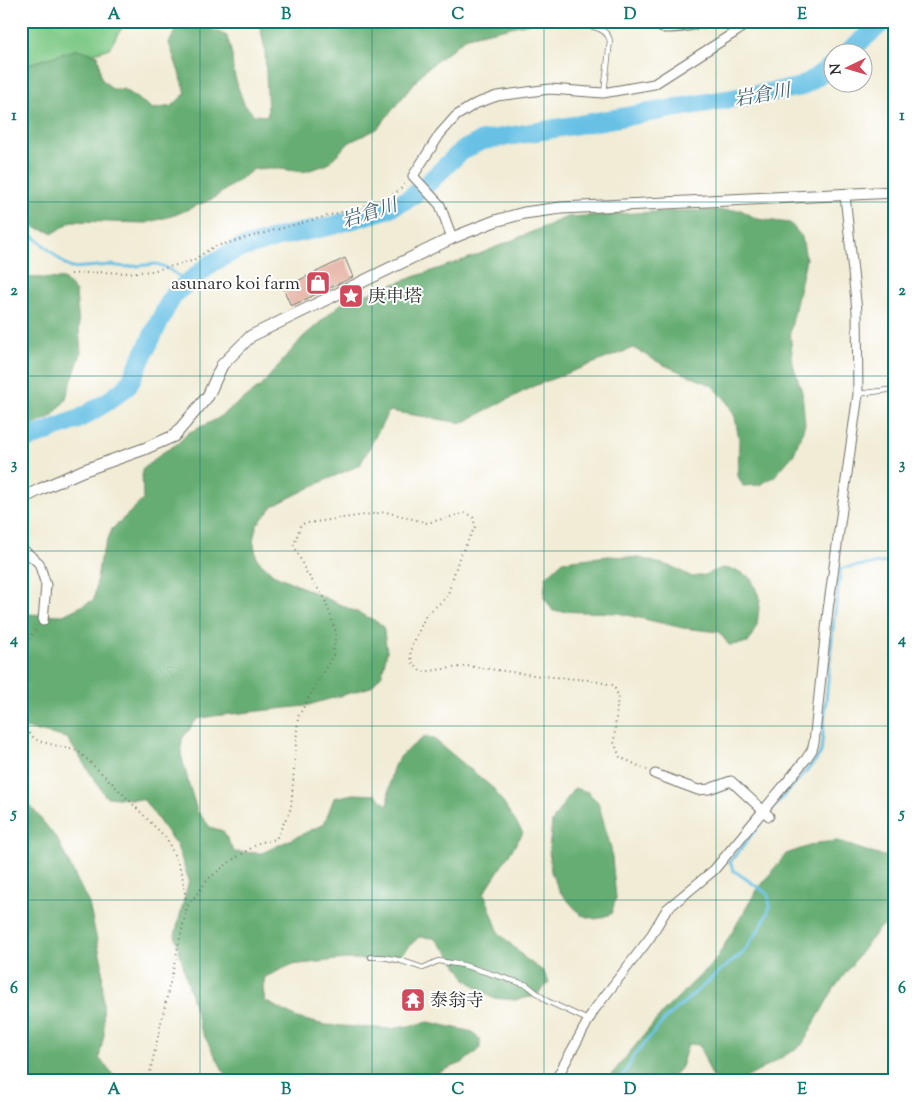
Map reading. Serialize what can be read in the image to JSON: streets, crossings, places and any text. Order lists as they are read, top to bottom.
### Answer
{
  "water": ["岩倉川"],
  "places": {
    "shop": ["asunaro koi farm"],
    "place": ["庚申塔"],
    "temple": ["泰翁寺"]
  },
  "north": "left",
  "grid": {
    "columns": [
      "A",
      "B",
      "C",
      "D",
      "E"
    ],
    "rows": [
      "1",
      "2",
      "3",
      "4",
      "5",
      "6"
    ]
  }
}
